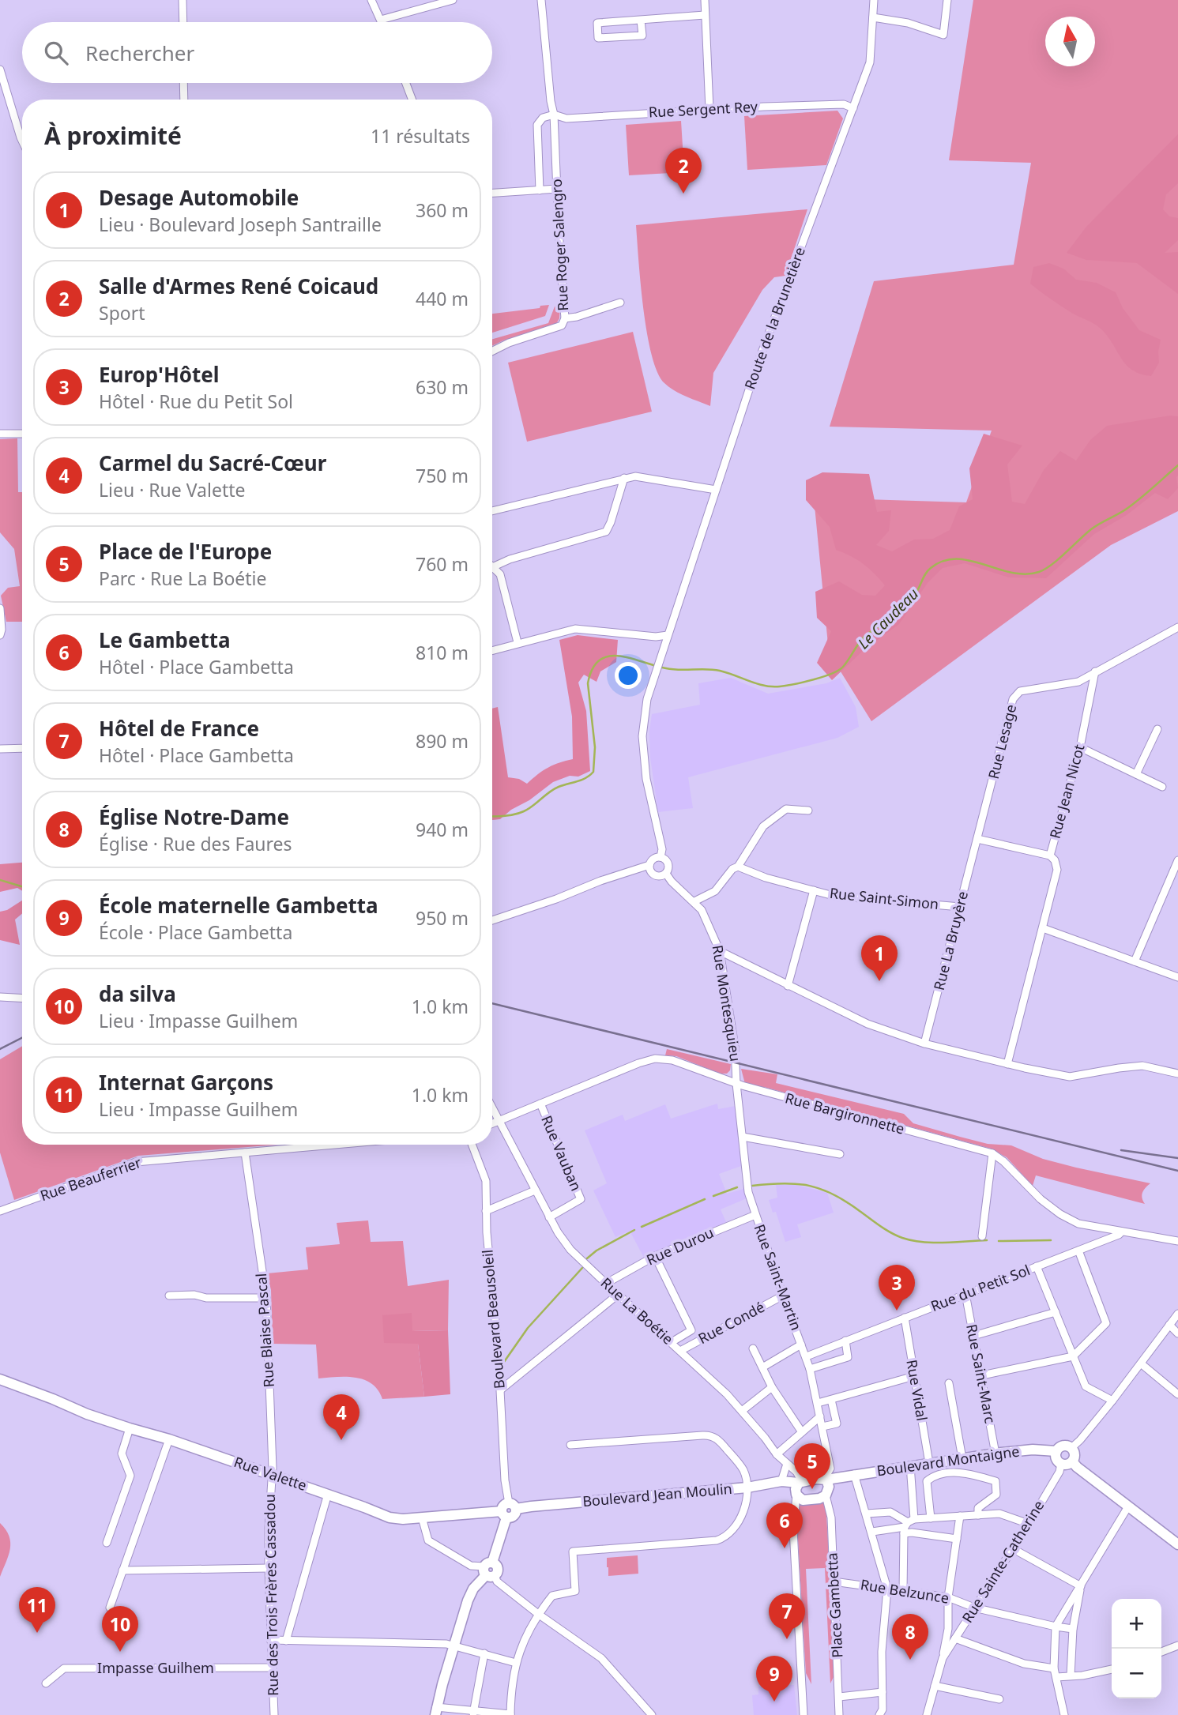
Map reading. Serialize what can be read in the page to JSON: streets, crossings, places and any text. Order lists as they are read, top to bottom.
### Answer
{
  "streets": {
    "main road": ["Boulevard Montaigne", "Rue Valette", "Boulevard Jean Moulin"],
    "street": [
      "Rue Sergent Rey",
      "Rue Roger Salengro",
      "Route de la Brunetière",
      "Rue Lesage",
      "Rue Jean Nicot",
      "Rue Saint-Simon",
      "Rue La Bruyère",
      "Rue Montesquieu",
      "Rue Bargironnette",
      "Rue Vauban",
      "Rue Beauferrier",
      "Rue Durou",
      "Rue Saint-Martin",
      "Rue du Petit Sol",
      "Rue La Boétie",
      "Boulevard Beausoleil",
      "Rue Condé",
      "Rue Blaise Pascal",
      "Rue Saint-Marc",
      "Rue Vidal",
      "Rue Sainte-Catherine",
      "Rue Belzunce",
      "Rue des Trois Frères Cassadou",
      "Place Gambetta",
      "Impasse Guilhem"
    ]
  },
  "crossings": [
    ["Rue Sergent Rey", "Rue Roger Salengro"],
    ["Rue Sergent Rey", "Route de la Brunetière"],
    ["Rue Lesage", "Rue Jean Nicot"],
    ["Rue Lesage", "Rue La Bruyère"],
    ["Rue Saint-Simon", "Rue La Bruyère"],
    ["Rue Montesquieu", "Rue Bargironnette"],
    ["Rue Montesquieu", "Rue Saint-Martin"],
    ["Rue Bargironnette", "Rue Vauban"],
    ["Rue Bargironnette", "Rue Saint-Martin"],
    ["Rue Bargironnette", "Rue du Petit Sol"],
    ["Rue Bargironnette", "Rue La Boétie"],
    ["Rue Vauban", "Rue La Boétie"],
    ["Rue Beauferrier", "Rue Blaise Pascal"],
    ["Rue Durou", "Rue Saint-Martin"],
    ["Rue Durou", "Rue La Boétie"],
    ["Rue Saint-Martin", "Rue du Petit Sol"],
    ["Rue Saint-Martin", "Rue Condé"],
    ["Rue du Petit Sol", "Rue Saint-Marc"],
    ["Rue du Petit Sol", "Rue Vidal"],
    ["Rue La Boétie", "Rue Condé"],
    ["Rue La Boétie", "Boulevard Jean Moulin"],
    ["Boulevard Beausoleil", "Boulevard Jean Moulin"],
    ["Rue Blaise Pascal", "Rue Valette"],
    ["Rue Blaise Pascal", "Rue des Trois Frères Cassadou"],
    ["Rue Saint-Marc", "Boulevard Montaigne"],
    ["Rue Vidal", "Boulevard Montaigne"],
    ["Boulevard Montaigne", "Boulevard Jean Moulin"],
    ["Boulevard Montaigne", "Rue Sainte-Catherine"],
    ["Boulevard Montaigne", "Place Gambetta"],
    ["Rue Valette", "Boulevard Jean Moulin"],
    ["Rue Valette", "Rue des Trois Frères Cassadou"],
    ["Boulevard Jean Moulin", "Place Gambetta"],
    ["Rue Sainte-Catherine", "Rue Belzunce"],
    ["Rue Belzunce", "Place Gambetta"],
    ["Rue des Trois Frères Cassadou", "Impasse Guilhem"]
  ],
  "water": ["Le Caudeau"],
  "north": "top",
  "page": {
    "search": "Rechercher",
    "heading": ["À proximité", "11 résultats"],
    "pins": [
      "2",
      "1",
      "3",
      "4",
      "5",
      "6",
      "11",
      "7",
      "10",
      "8",
      "9"
    ],
    "list": [
      {
        "mark": "1",
        "name": "Desage Automobile",
        "note": "Lieu · Boulevard Joseph Santraille",
        "value": "360 m"
      },
      {
        "mark": "2",
        "name": "Salle d'Armes René Coicaud",
        "note": "Sport",
        "value": "440 m"
      },
      {
        "mark": "3",
        "name": "Europ'Hôtel",
        "note": "Hôtel · Rue du Petit Sol",
        "value": "630 m"
      },
      {
        "mark": "4",
        "name": "Carmel du Sacré-Cœur",
        "note": "Lieu · Rue Valette",
        "value": "750 m"
      },
      {
        "mark": "5",
        "name": "Place de l'Europe",
        "note": "Parc · Rue La Boétie",
        "value": "760 m"
      },
      {
        "mark": "6",
        "name": "Le Gambetta",
        "note": "Hôtel · Place Gambetta",
        "value": "810 m"
      },
      {
        "mark": "7",
        "name": "Hôtel de France",
        "note": "Hôtel · Place Gambetta",
        "value": "890 m"
      },
      {
        "mark": "8",
        "name": "Église Notre-Dame",
        "note": "Église · Rue des Faures",
        "value": "940 m"
      },
      {
        "mark": "9",
        "name": "École maternelle Gambetta",
        "note": "École · Place Gambetta",
        "value": "950 m"
      },
      {
        "mark": "10",
        "name": "da silva",
        "note": "Lieu · Impasse Guilhem",
        "value": "1.0 km"
      },
      {
        "mark": "11",
        "name": "Internat Garçons",
        "note": "Lieu · Impasse Guilhem",
        "value": "1.0 km"
      }
    ],
    "map_buttons": ["+", "−"]
  }
}
